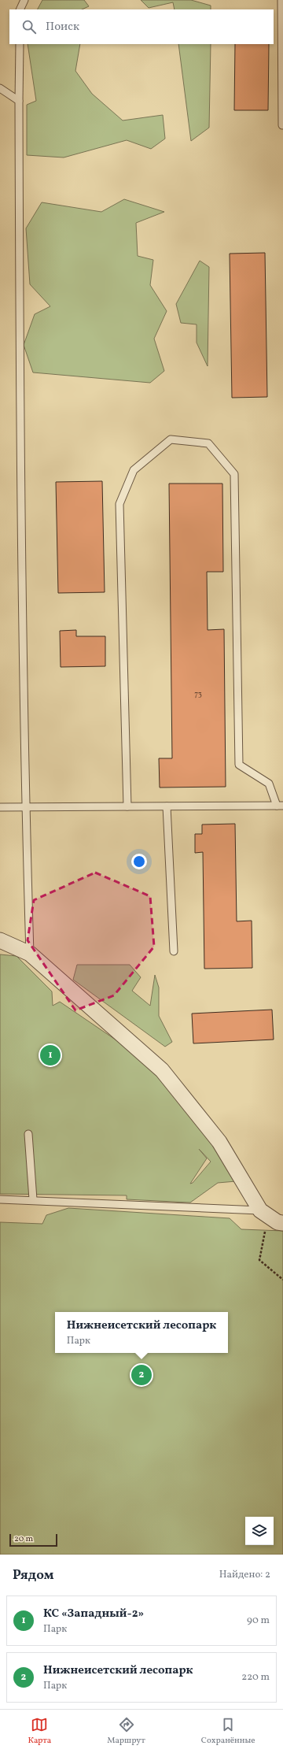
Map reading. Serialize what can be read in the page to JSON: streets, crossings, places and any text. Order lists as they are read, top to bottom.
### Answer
{
  "house_numbers": ["73"],
  "scale_bar": "20 m",
  "page": {
    "search": "Поиск",
    "pins": ["1", "2"],
    "popup": ["Нижнеисетский лесопарк", "Парк"],
    "scale": "20 m",
    "heading": ["Рядом", "Найдено: 2"],
    "list": [
      {
        "mark": "1",
        "name": "КС «Западный-2»",
        "note": "Парк",
        "value": "90 m"
      },
      {
        "mark": "2",
        "name": "Нижнеисетский лесопарк",
        "note": "Парк",
        "value": "220 m"
      }
    ],
    "nav": ["Карта", "Маршрут", "Сохранённые"]
  }
}
